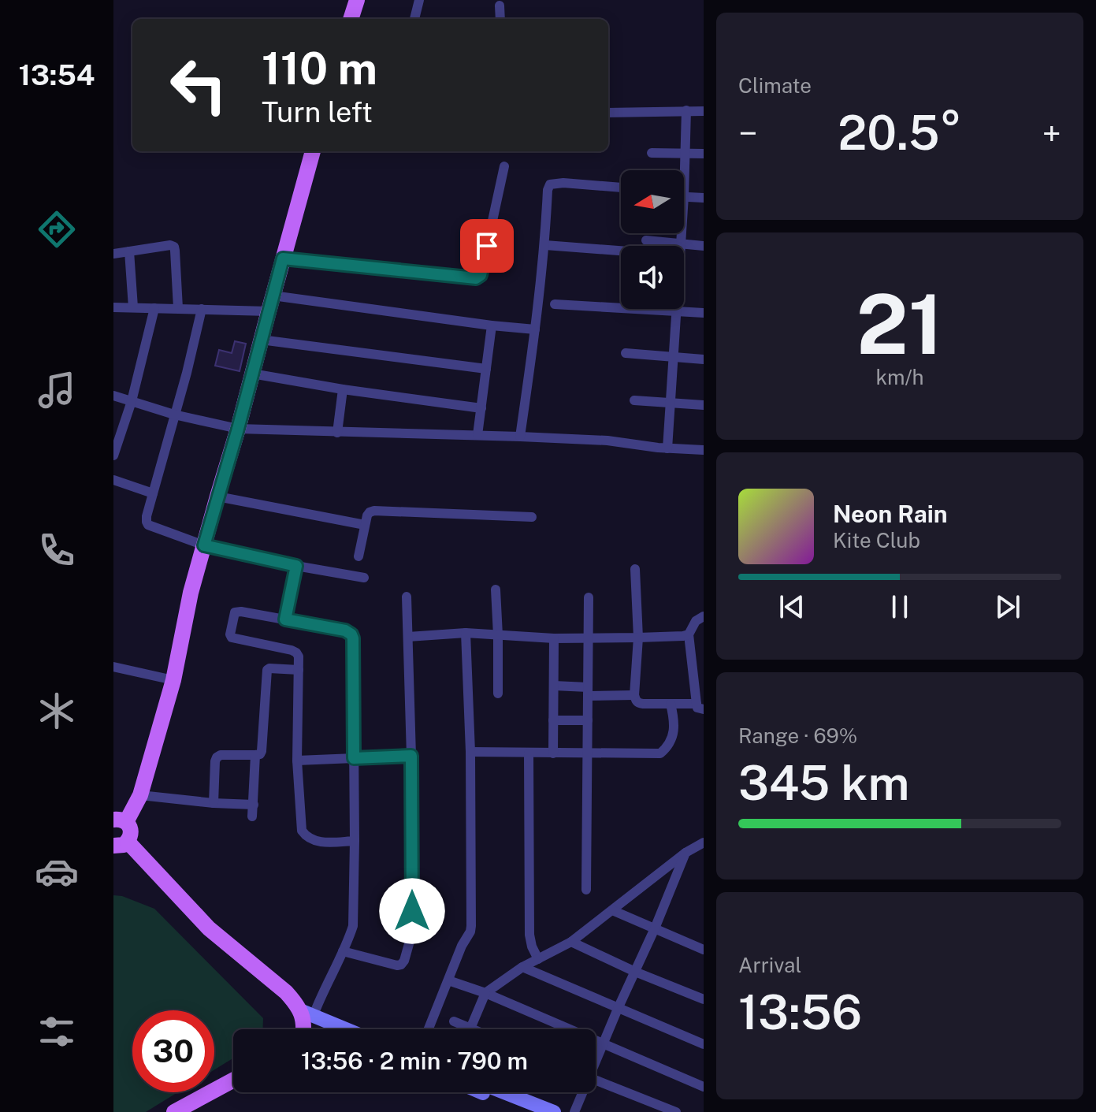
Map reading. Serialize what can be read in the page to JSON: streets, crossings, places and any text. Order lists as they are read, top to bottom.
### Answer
{
  "north": "left",
  "page": {
    "tabs": "13:54",
    "tile": [
      "Climate",
      ["21", "km/h"],
      ["Range · 69%", "345 km"],
      ["Arrival", "13:56"]
    ],
    "turn": ["110 m", "Turn left"],
    "heat": ["−", "20.5°", "+"],
    "song": ["Neon Rain", "Kite Club"],
    "limit": "30",
    "trip": "13:56 · 2 min · 790 m"
  }
}
